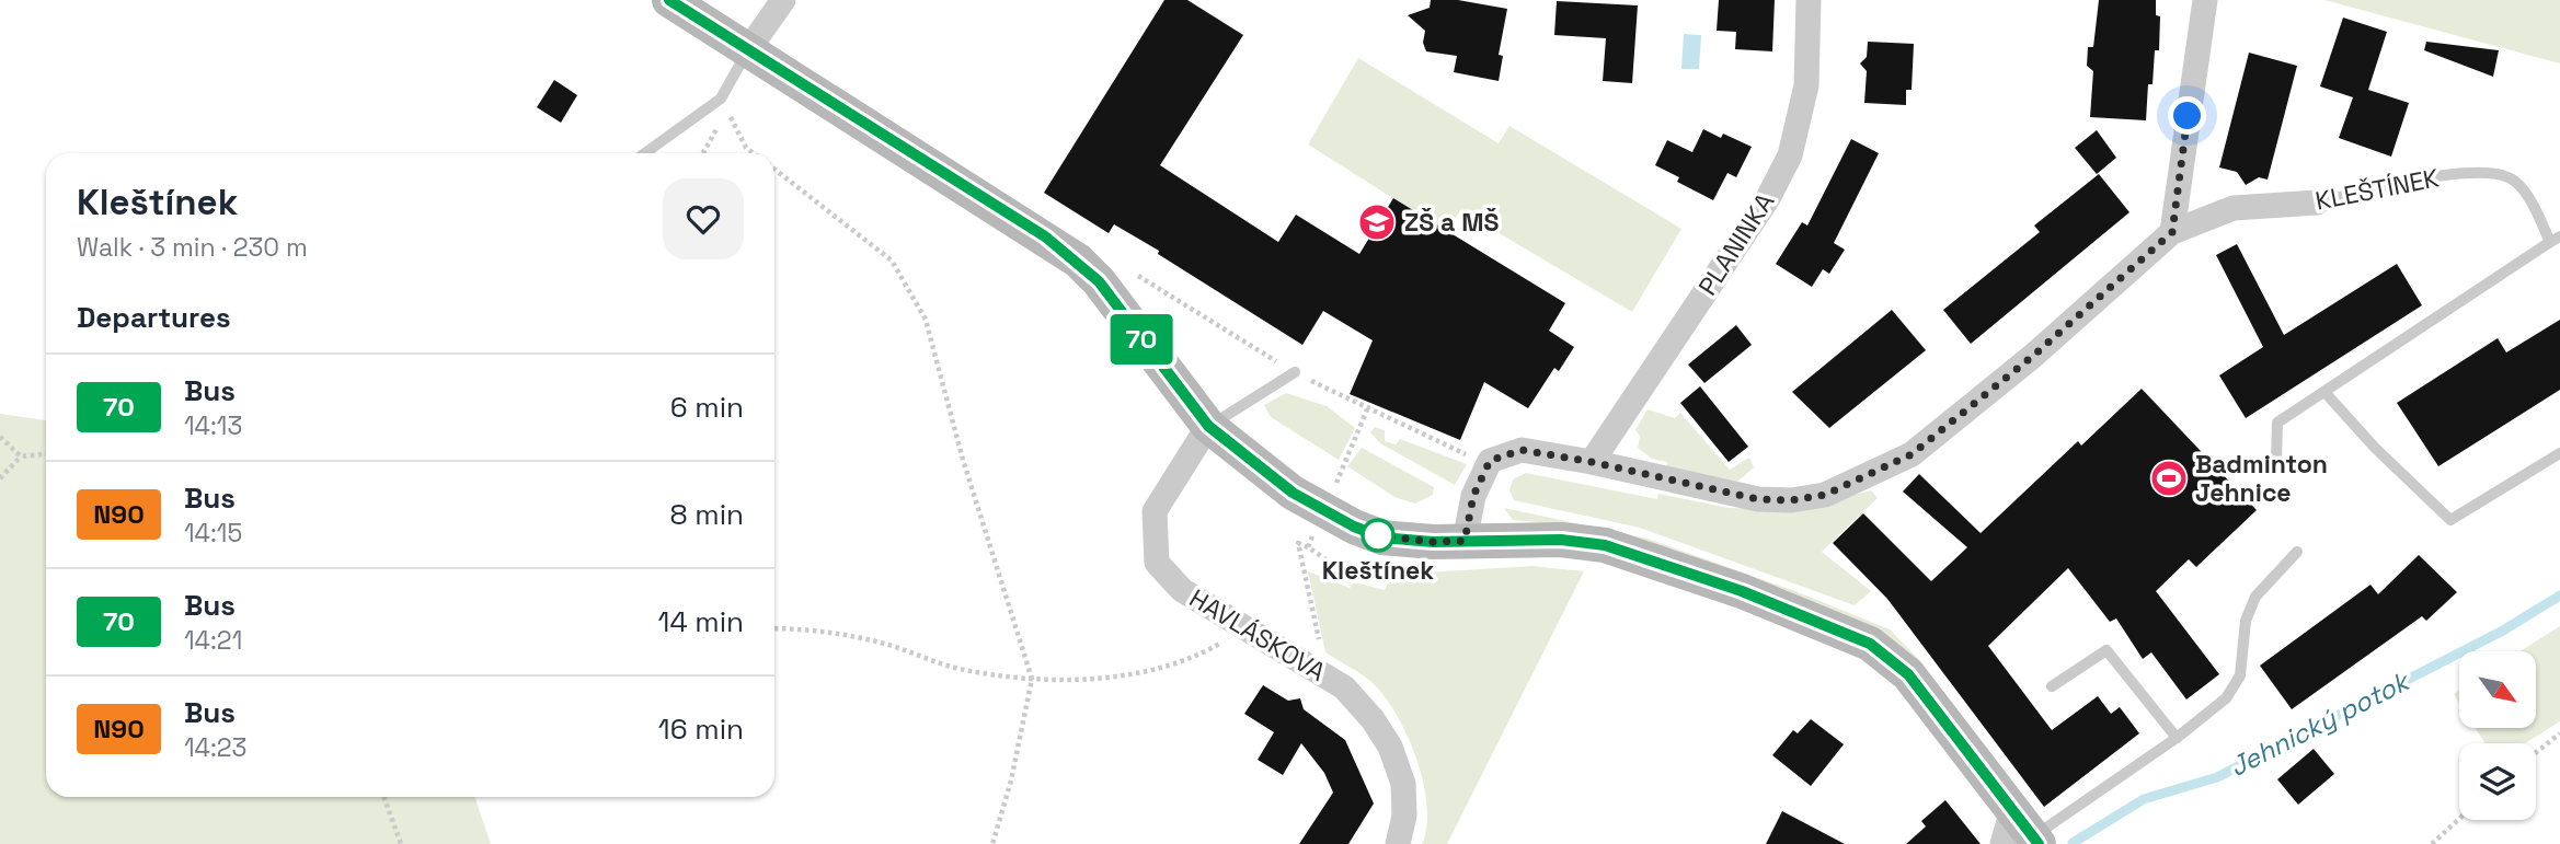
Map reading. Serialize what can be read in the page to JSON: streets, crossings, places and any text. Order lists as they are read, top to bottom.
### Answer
{
  "streets": {
    "street": ["KLEŠTÍNEK", "PLANINKA", "HAVLÁSKOVA"]
  },
  "crossings": [
    ["KLEŠTÍNEK", "PLANINKA"]
  ],
  "water": ["Jehnický potok"],
  "places": {
    "school or university": ["ZŠ a MŠ"],
    "sports": ["Badminton Jehnice"],
    "other": ["Kleštínek"]
  },
  "lines": ["bus line 70"],
  "north": "bottom right",
  "page": {
    "on_map": "70",
    "heading": [
      ["Kleštínek", "Walk · 3 min · 230 m"],
      "Departures"
    ],
    "list": [
      {
        "mark": "70",
        "name": "Bus",
        "note": "14:13",
        "value": "6 min"
      },
      {
        "mark": "N90",
        "name": "Bus",
        "note": "14:15",
        "value": "8 min"
      },
      {
        "mark": "70",
        "name": "Bus",
        "note": "14:21",
        "value": "14 min"
      },
      {
        "mark": "N90",
        "name": "Bus",
        "note": "14:23",
        "value": "16 min"
      }
    ]
  }
}
